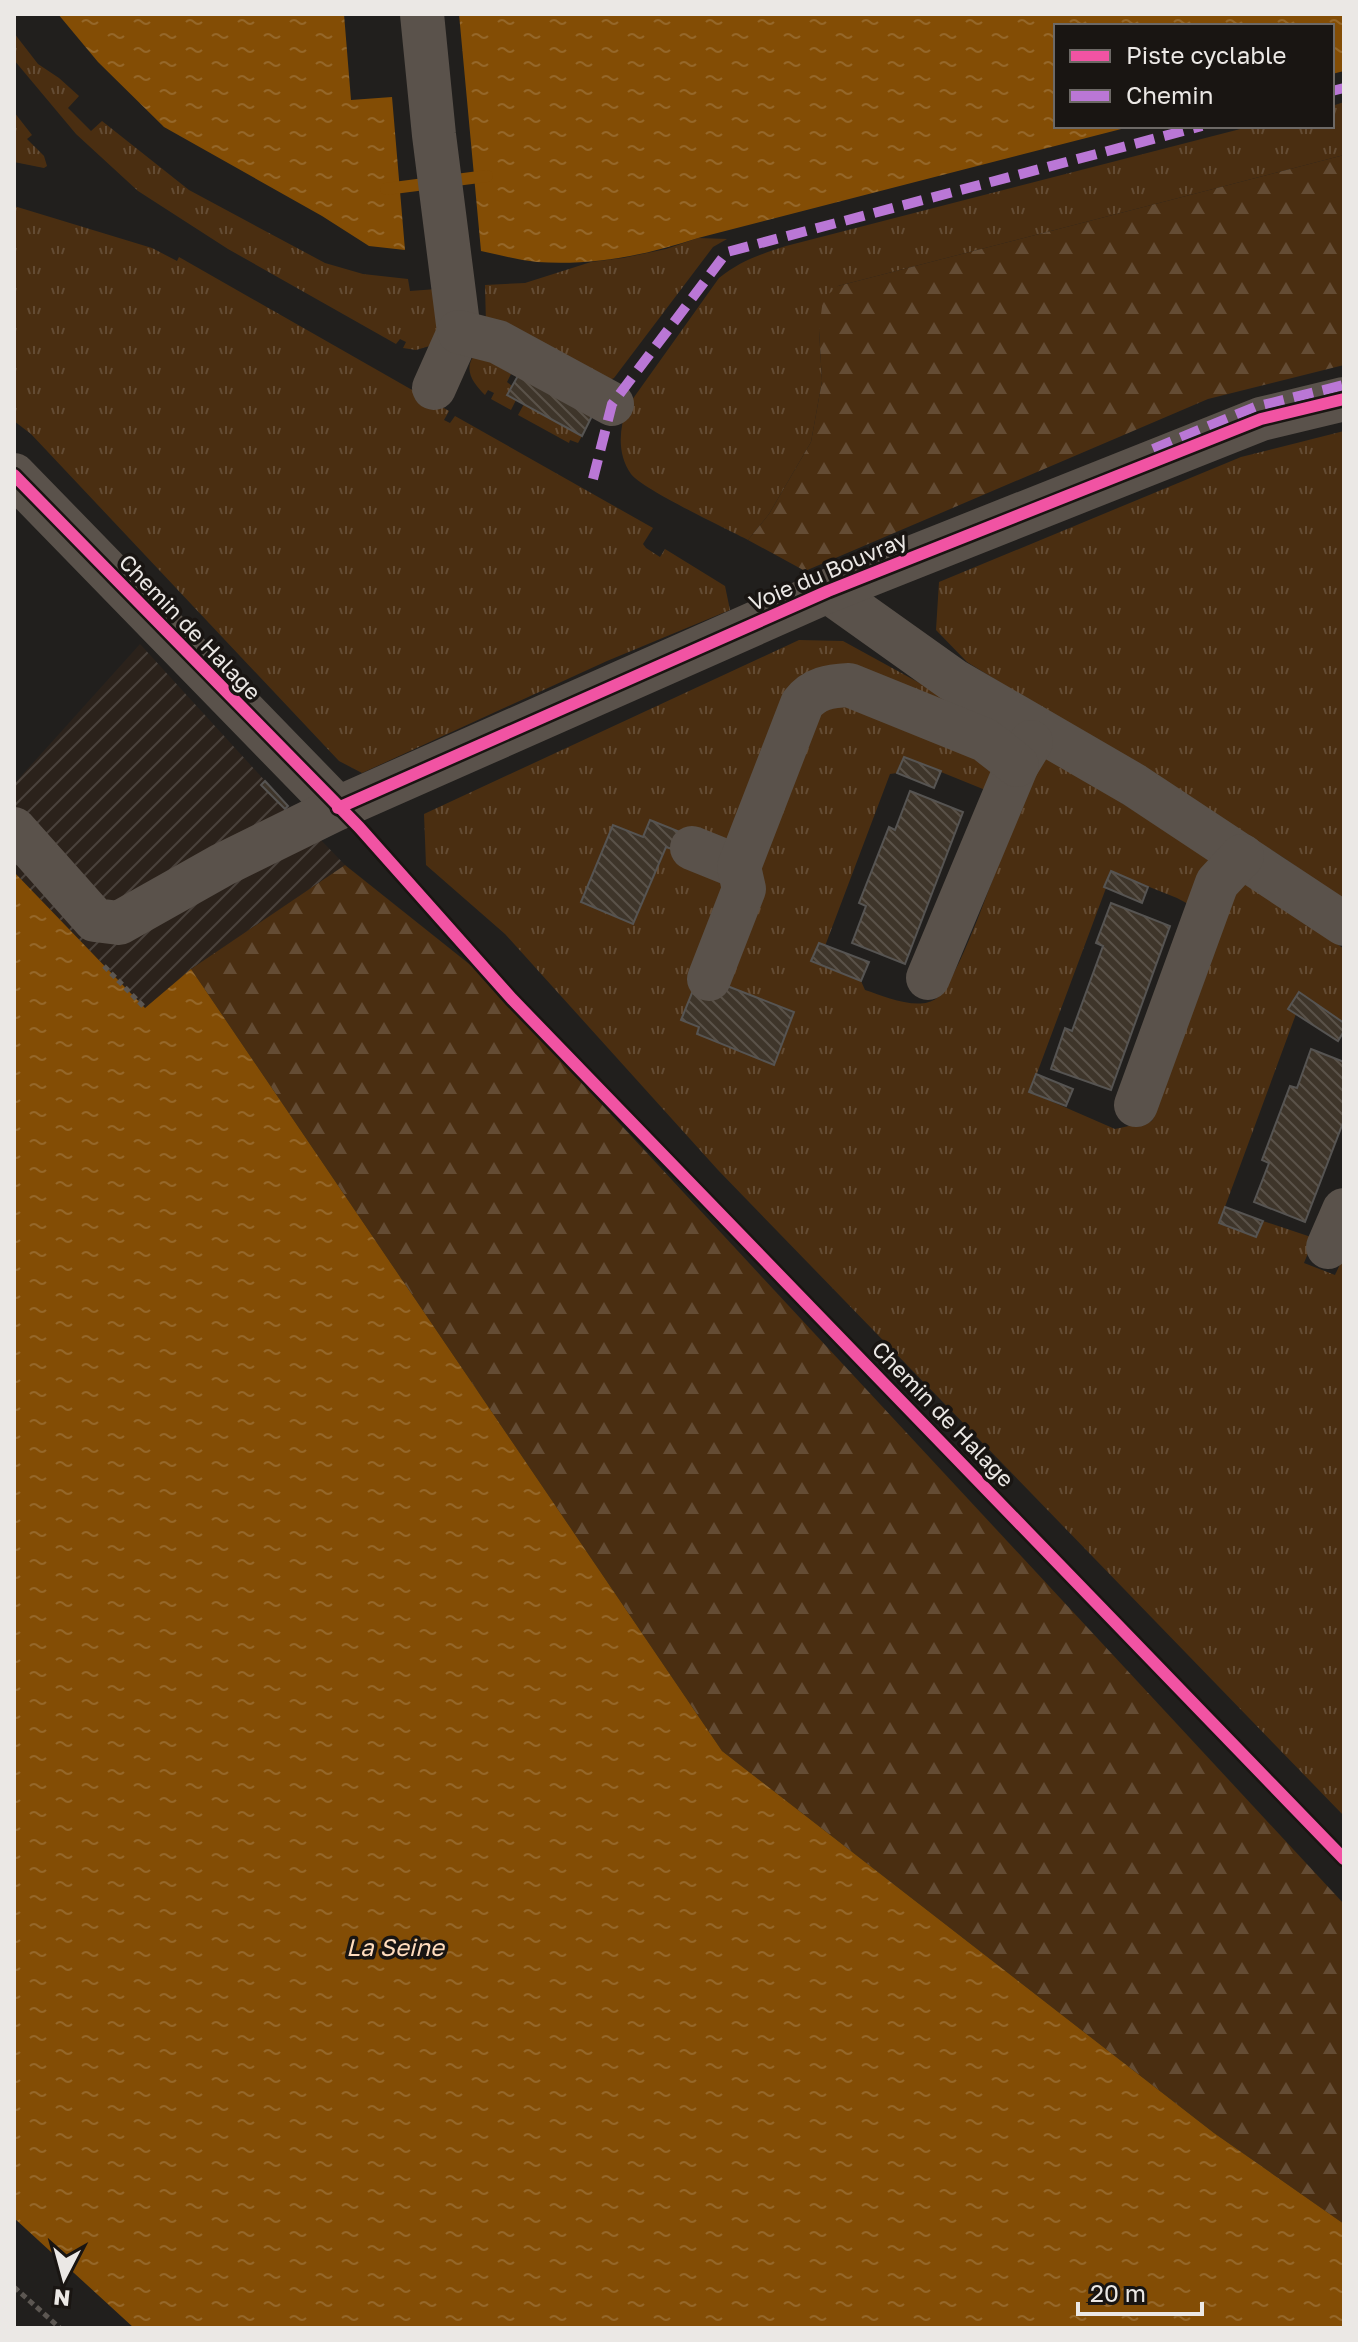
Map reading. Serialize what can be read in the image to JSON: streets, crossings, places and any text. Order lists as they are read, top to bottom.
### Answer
{
  "streets": {
    "street": ["Voie du Bouvray", "Chemin de Halage"]
  },
  "crossings": [
    ["Voie du Bouvray", "Chemin de Halage"]
  ],
  "water": ["La Seine"],
  "legend": ["Piste cyclable", "Chemin"],
  "scale_bar": "20 m",
  "north": "bottom"
}
